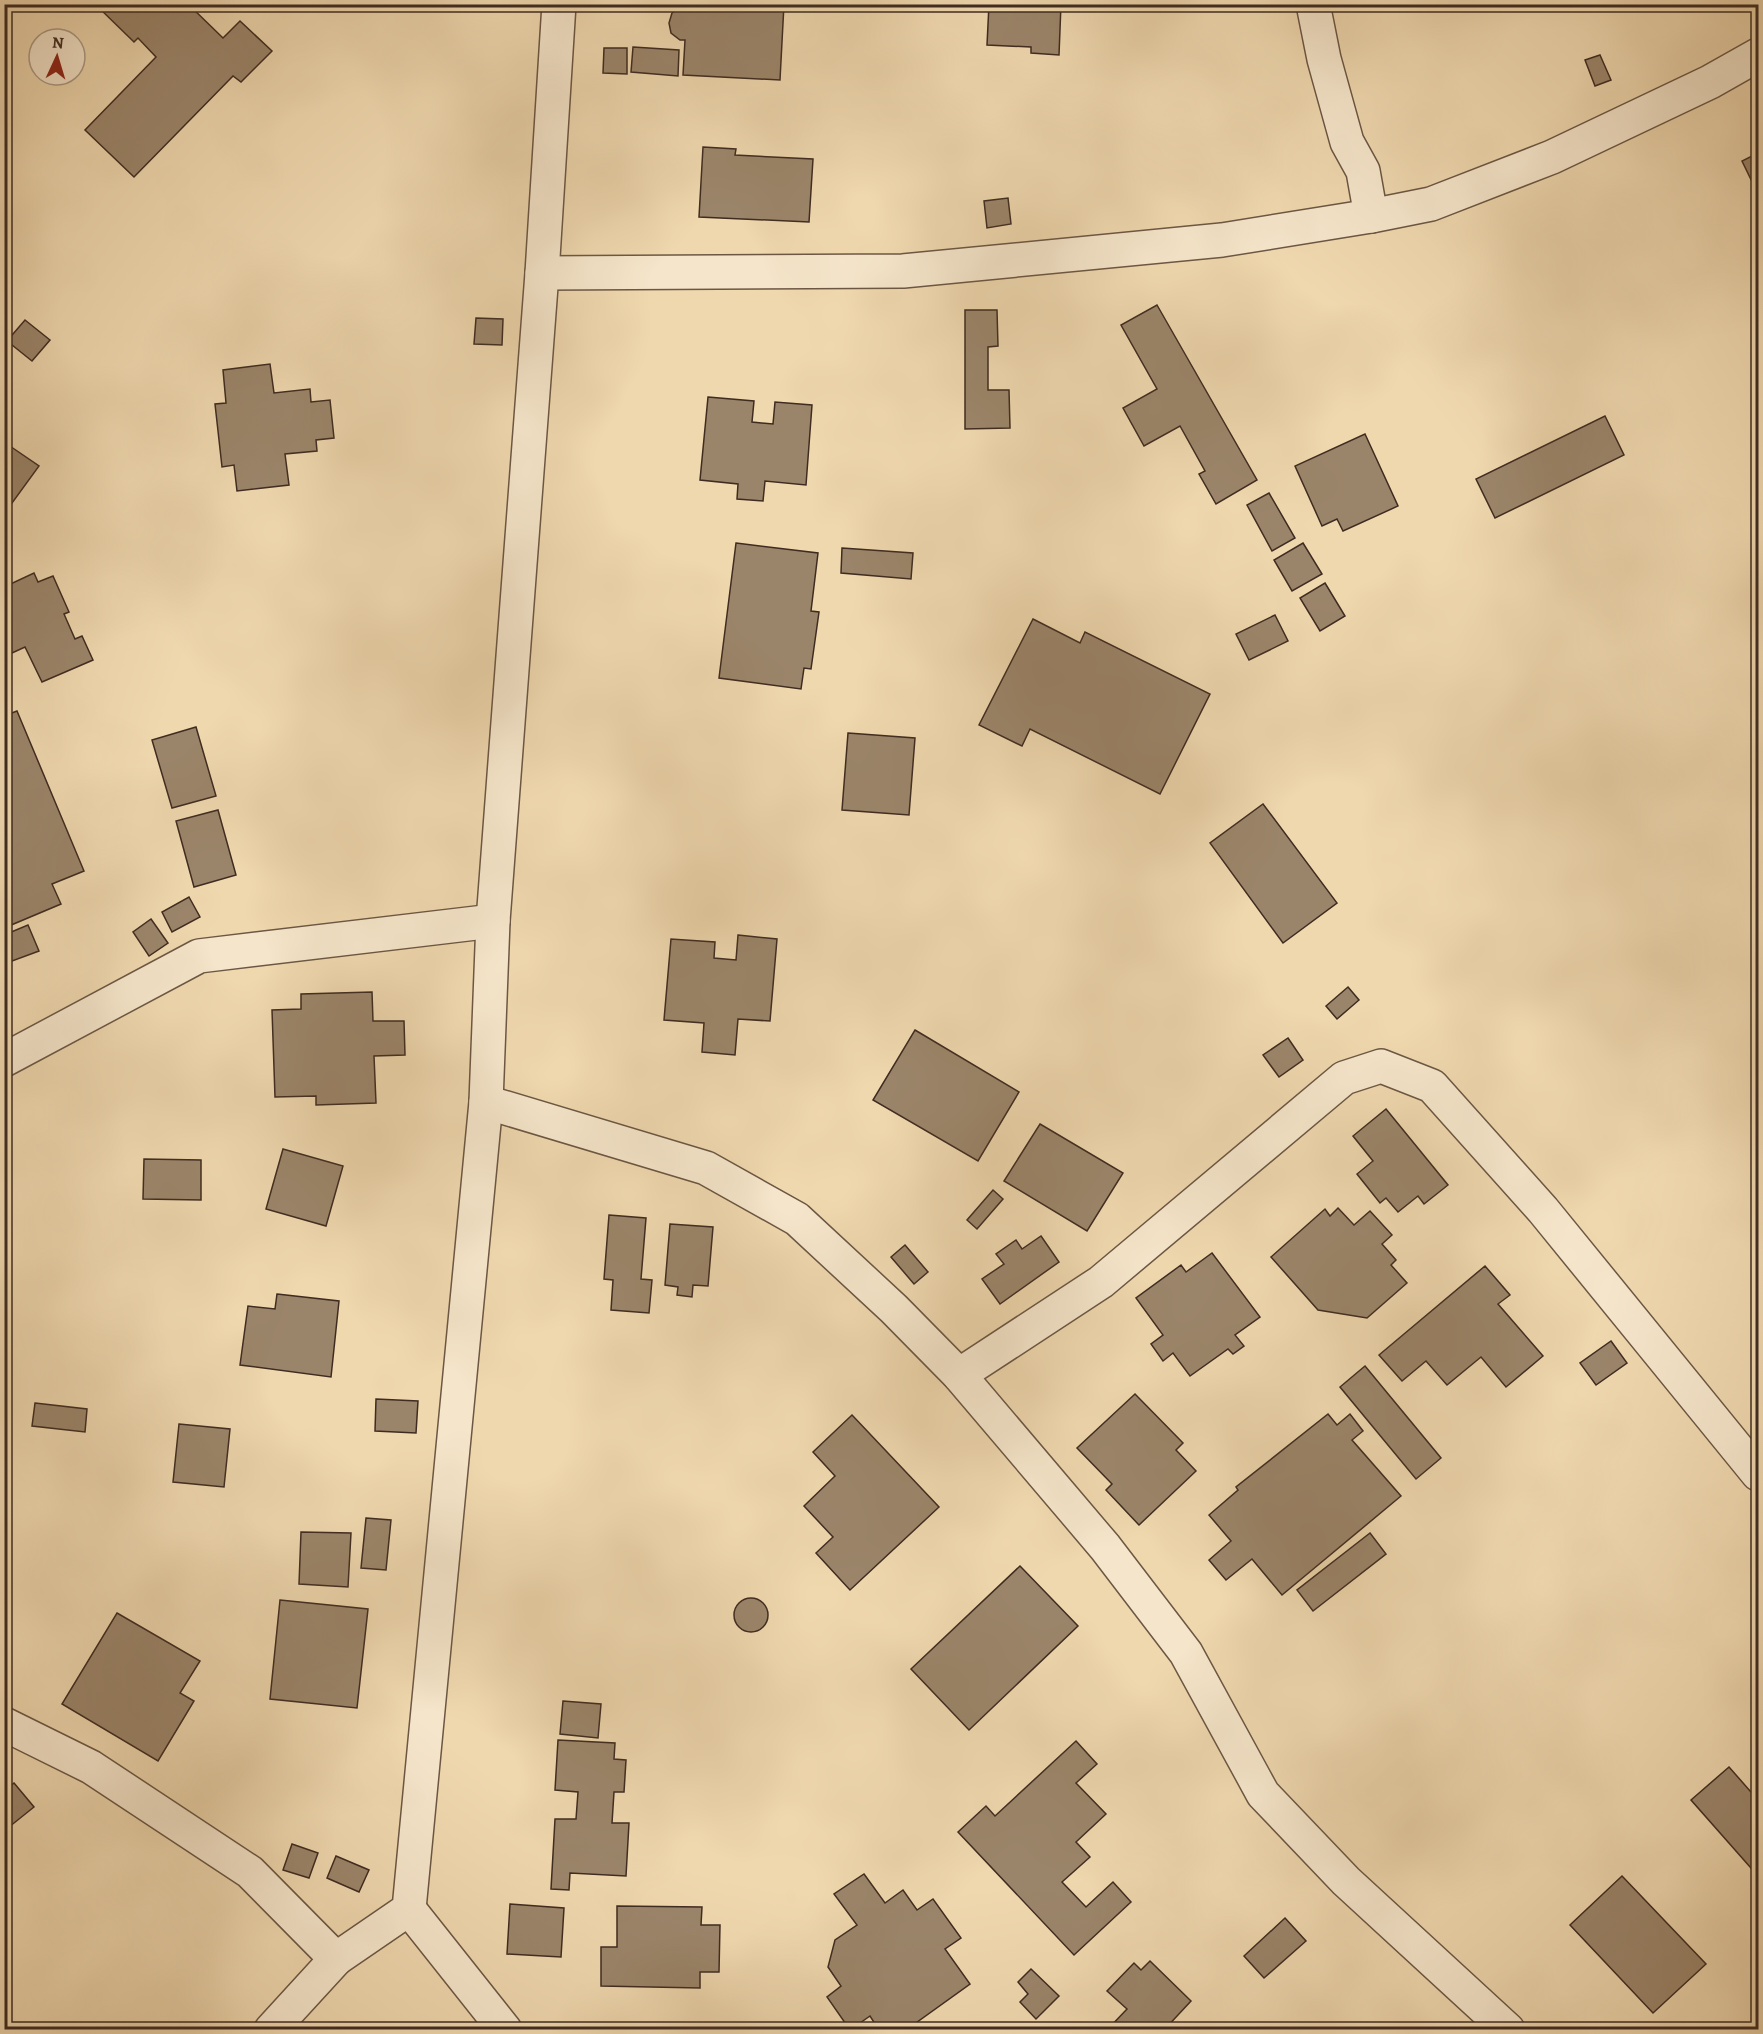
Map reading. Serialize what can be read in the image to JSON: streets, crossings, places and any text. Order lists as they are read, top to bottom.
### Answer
{
  "north": "top"
}
